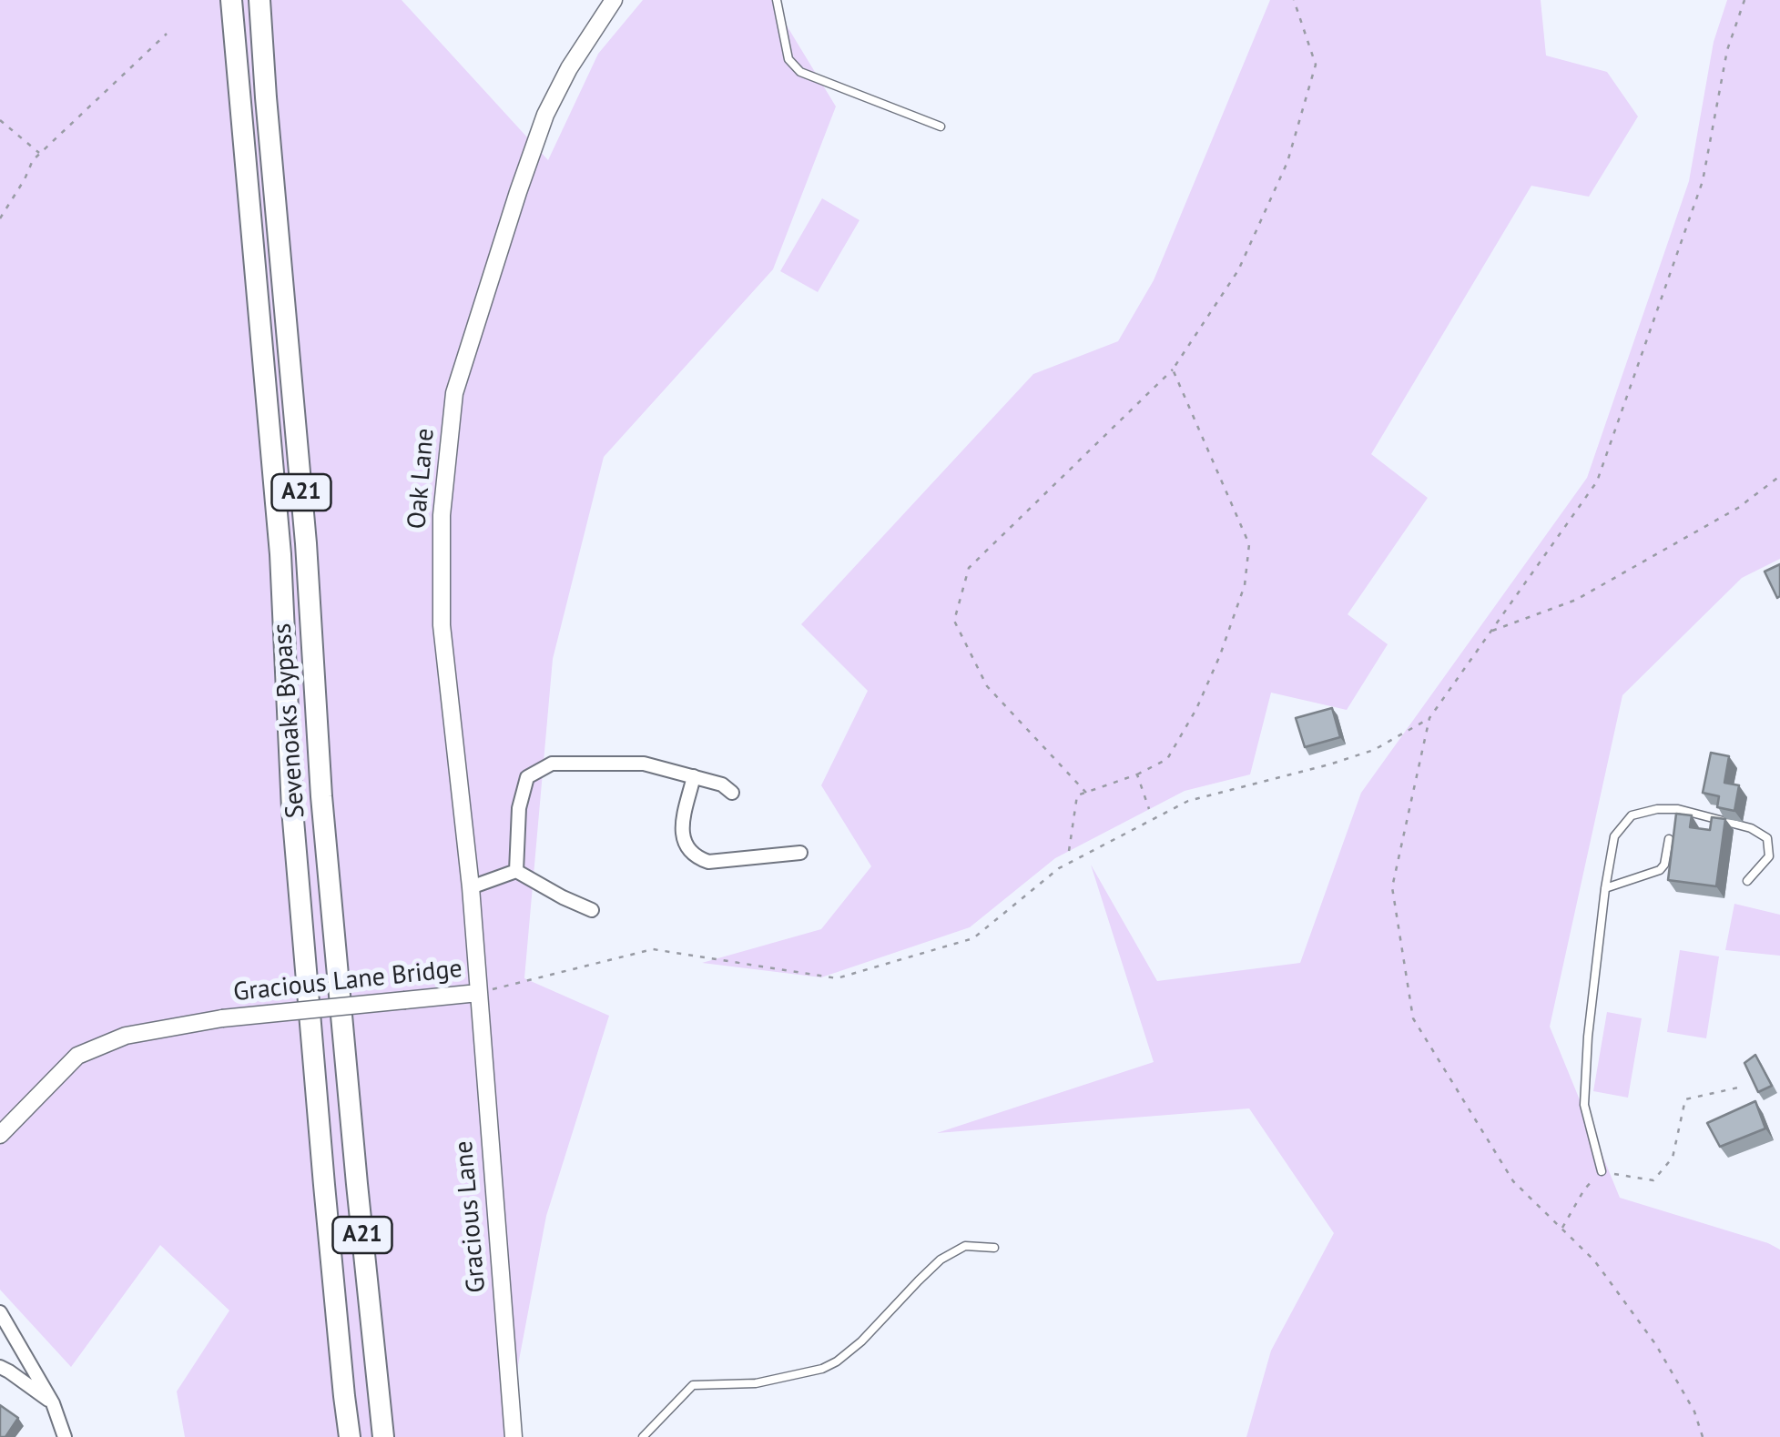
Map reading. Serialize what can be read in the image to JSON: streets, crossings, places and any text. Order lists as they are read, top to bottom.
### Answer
{
  "streets": {
    "highway": ["A21", "Sevenoaks Bypass"],
    "street": ["Oak Lane", "Gracious Lane Bridge", "Gracious Lane"]
  },
  "crossings": [
    ["Oak Lane", "Gracious Lane Bridge"],
    ["Oak Lane", "Gracious Lane"],
    ["Gracious Lane Bridge", "Gracious Lane"]
  ]
}
